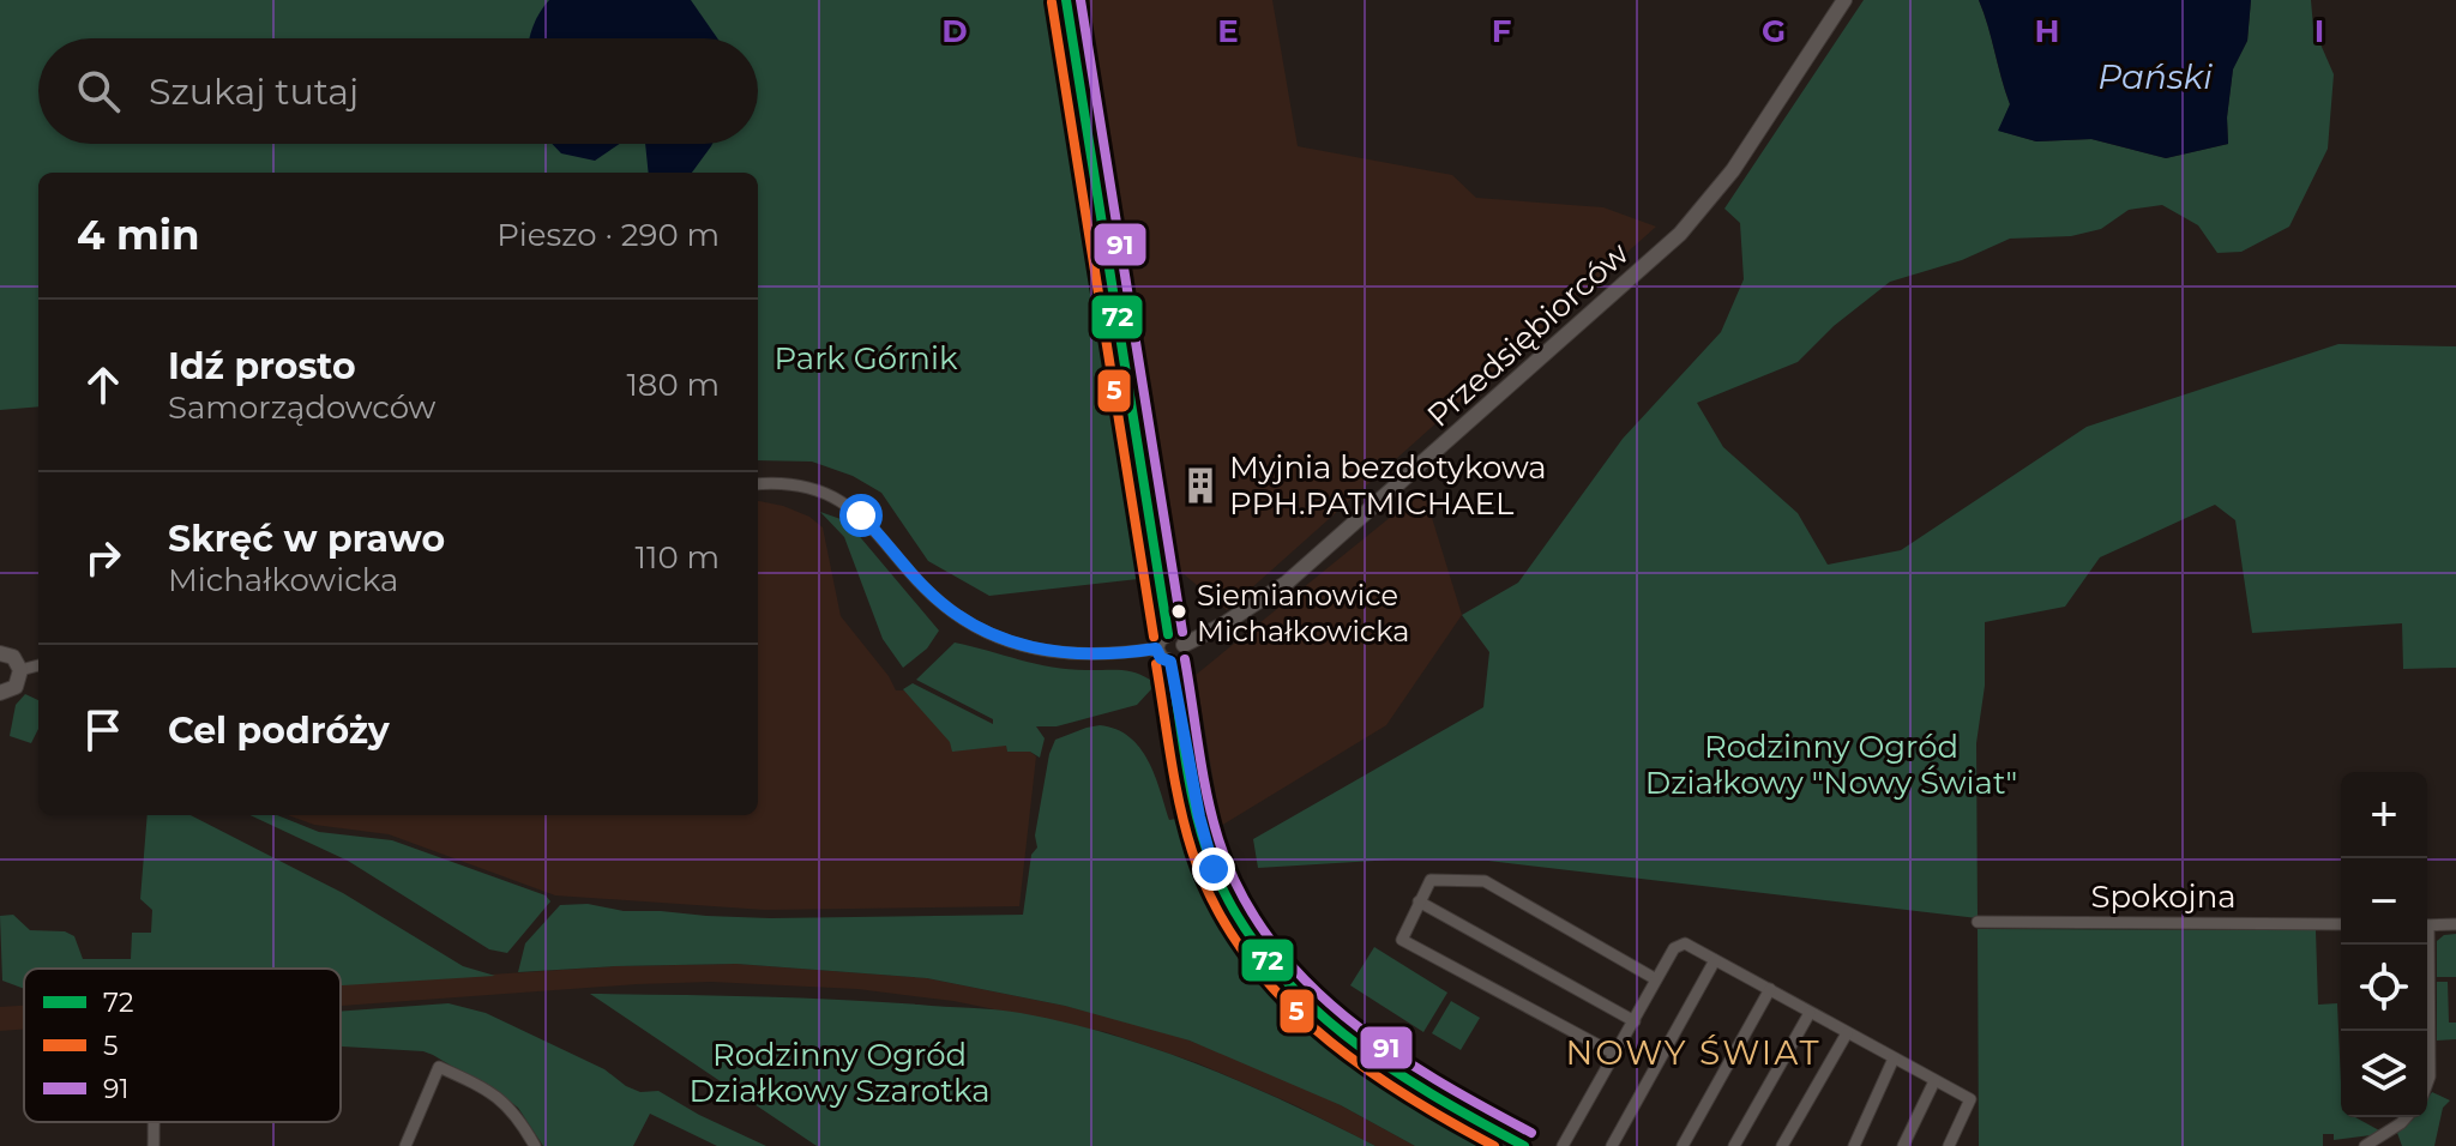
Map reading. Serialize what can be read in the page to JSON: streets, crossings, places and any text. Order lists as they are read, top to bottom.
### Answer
{
  "streets": {
    "street": ["Przedsiębiorców", "Spokojna"]
  },
  "districts": ["NOWY ŚWIAT"],
  "water": ["Pański"],
  "parks": ["Park Górnik", "Rodzinny Ogród Działkowy \"Nowy Świat\"", "Rodzinny Ogród Działkowy Szarotka"],
  "places": {
    "building": ["Myjnia bezdotykowa PPH.PATMICHAEL"],
    "other": ["Siemianowice Michałkowicka"]
  },
  "lines": ["transit line 72", "transit line 91", "transit line 5"],
  "legend": ["72", "5", "91"],
  "page": {
    "search": "Szukaj tutaj",
    "heading": ["4 min", "Pieszo · 290 m"],
    "list": [
      ["Idź prosto", "Samorządowców", "180 m"],
      ["Skręć w prawo", "Michałkowicka", "110 m"],
      "Cel podróży"
    ],
    "map_buttons": ["+", "−"]
  },
  "grid": {
    "columns": [
      "D",
      "E",
      "F",
      "G",
      "H",
      "I"
    ]
  }
}
